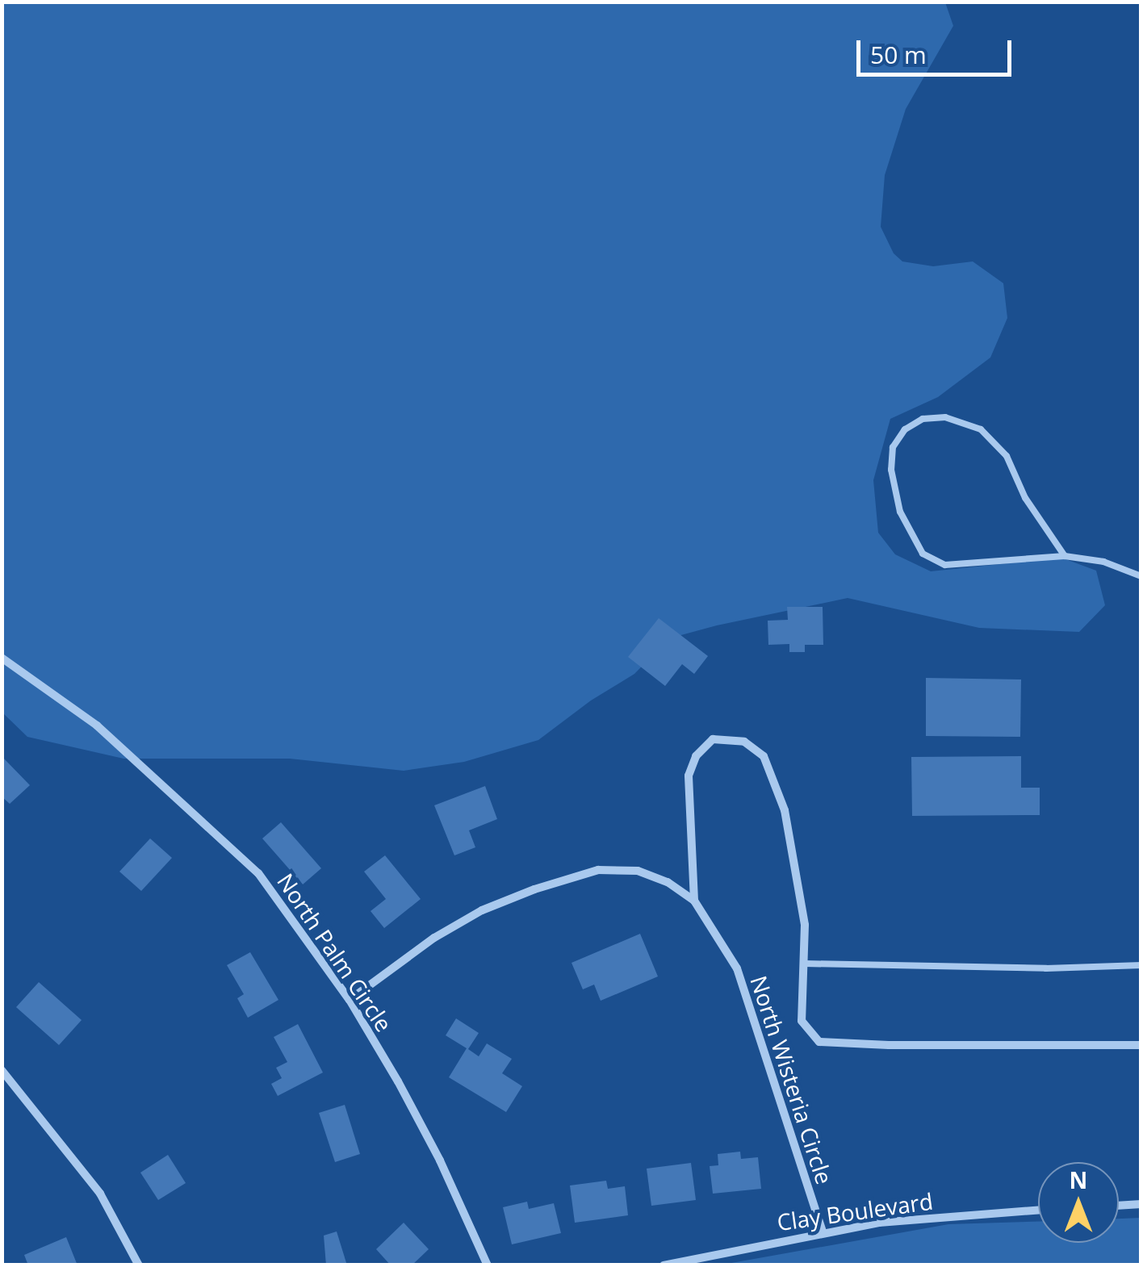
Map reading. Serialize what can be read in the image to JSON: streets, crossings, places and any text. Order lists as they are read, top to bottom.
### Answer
{
  "streets": {
    "street": ["North Palm Circle", "North Wisteria Circle", "Clay Boulevard"]
  },
  "crossings": [
    ["North Wisteria Circle", "Clay Boulevard"]
  ],
  "scale_bar": "50 m",
  "north": "top"
}
